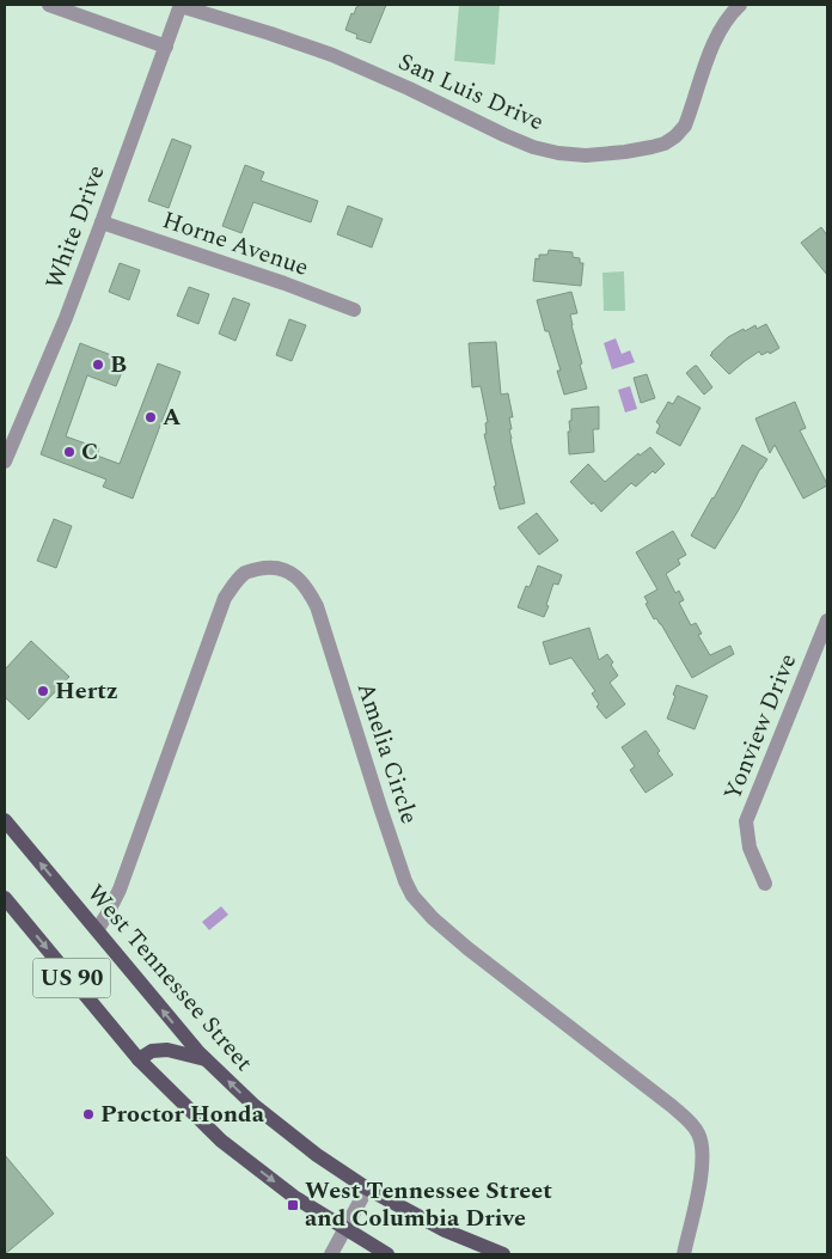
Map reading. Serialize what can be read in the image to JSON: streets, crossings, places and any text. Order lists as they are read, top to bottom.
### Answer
{
  "streets": {
    "main road": ["US 90", "West Tennessee Street"],
    "street": [
      "San Luis Drive",
      "White Drive",
      "Horne Avenue",
      "Yonview Drive",
      "Amelia Circle"
    ]
  },
  "crossings": [
    ["San Luis Drive", "White Drive"],
    ["White Drive", "Horne Avenue"],
    ["Amelia Circle", "West Tennessee Street"]
  ],
  "places": {
    "other": [
      "B",
      "A",
      "C",
      "Hertz",
      "Proctor Honda"
    ],
    "transit": ["West Tennessee Street and Columbia Drive"]
  }
}
